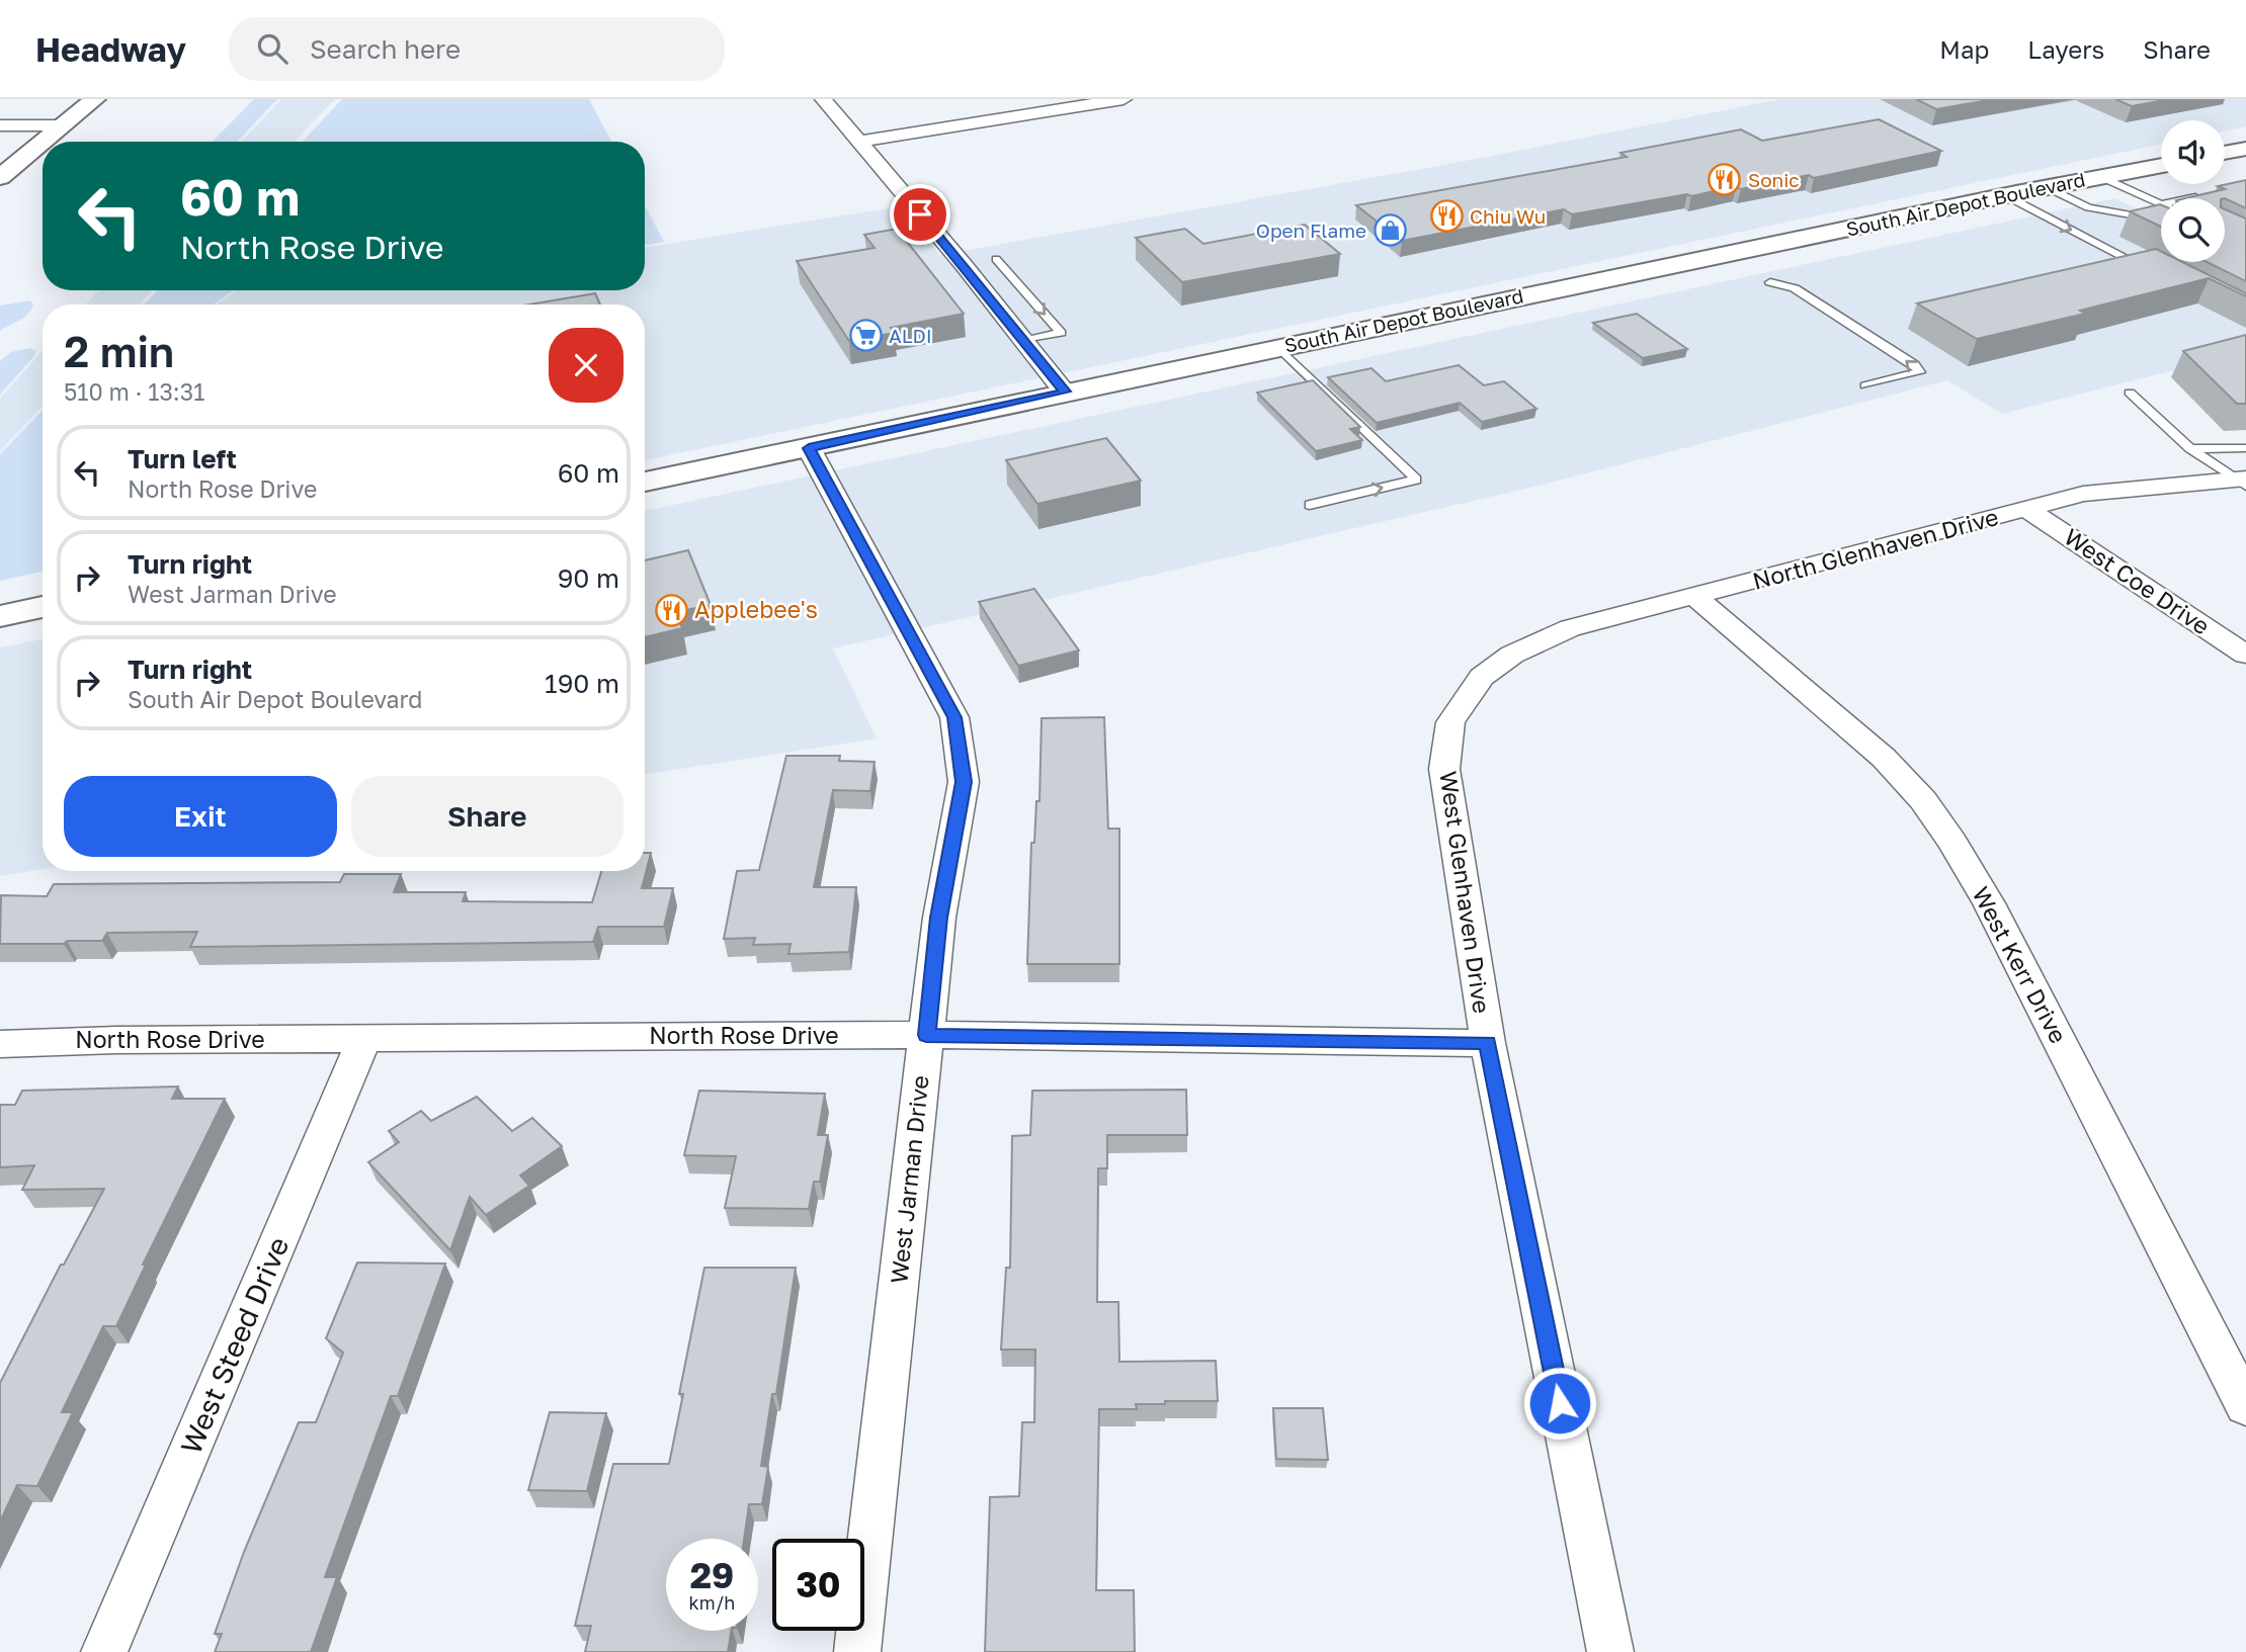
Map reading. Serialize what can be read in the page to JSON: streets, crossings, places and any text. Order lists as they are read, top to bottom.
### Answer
{
  "streets": {
    "main road": ["South Air Depot Boulevard"],
    "street": [
      "North Glenhaven Drive",
      "West Coe Drive",
      "West Glenhaven Drive",
      "West Kerr Drive",
      "North Rose Drive",
      "West Jarman Drive",
      "West Steed Drive"
    ]
  },
  "crossings": [
    ["South Air Depot Boulevard", "West Jarman Drive"],
    ["North Glenhaven Drive", "West Coe Drive"],
    ["North Glenhaven Drive", "West Glenhaven Drive"],
    ["North Glenhaven Drive", "West Kerr Drive"],
    ["West Glenhaven Drive", "North Rose Drive"],
    ["North Rose Drive", "West Jarman Drive"],
    ["North Rose Drive", "West Steed Drive"]
  ],
  "places": {
    "restaurant": ["Sonic", "Chiu Wu", "Applebee's"],
    "shop": ["Open Flame"],
    "supermarket": ["ALDI"]
  },
  "page": {
    "header": "Headway",
    "search": "Search here",
    "nav": ["Map", "Layers", "Share"],
    "turn": ["60 m", "North Rose Drive"],
    "heading": ["2 min", "510 m · 13:31"],
    "list": [
      {
        "name": "Turn left",
        "note": "North Rose Drive",
        "value": "60 m"
      },
      {
        "name": "Turn right",
        "note": "West Jarman Drive",
        "value": "90 m"
      },
      {
        "name": "Turn right",
        "note": "South Air Depot Boulevard",
        "value": "190 m"
      }
    ],
    "buttons": ["Exit", "Share"],
    "speed": "29 km/h",
    "limit": "30"
  }
}
